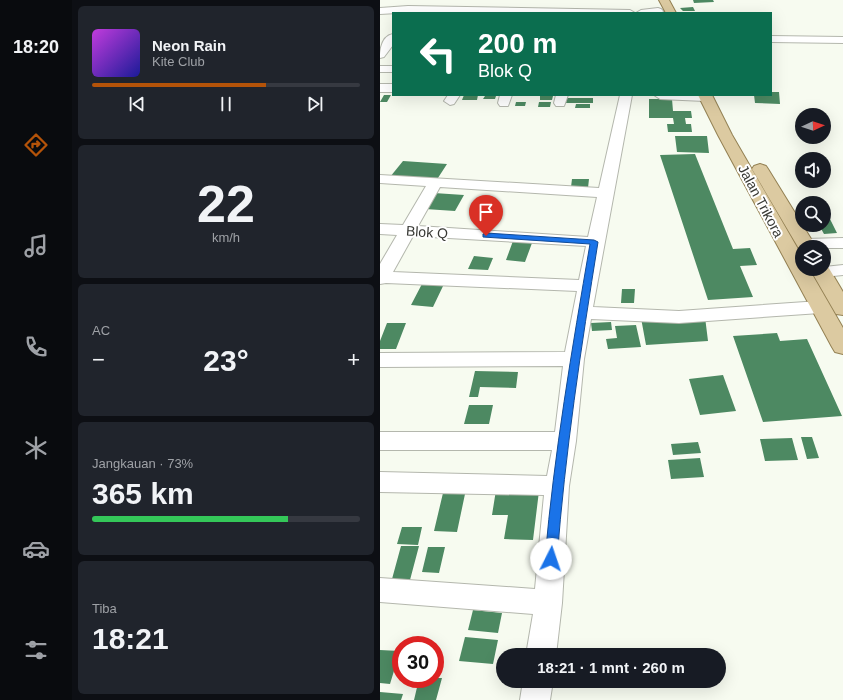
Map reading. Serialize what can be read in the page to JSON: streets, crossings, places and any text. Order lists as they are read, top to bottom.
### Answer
{
  "streets": {
    "main road": ["Jalan Trikora"],
    "street": ["Blok Q"]
  },
  "north": "right",
  "page": {
    "tabs": "18:20",
    "turn": ["200 m", "Blok Q"],
    "song": ["Neon Rain", "Kite Club"],
    "tile": [
      ["22", "km/h"],
      "AC",
      ["Jangkauan · 73%", "365 km"],
      ["Tiba", "18:21"]
    ],
    "heat": ["−", "23°", "+"],
    "limit": "30",
    "trip": "18:21 · 1 mnt · 260 m"
  }
}
